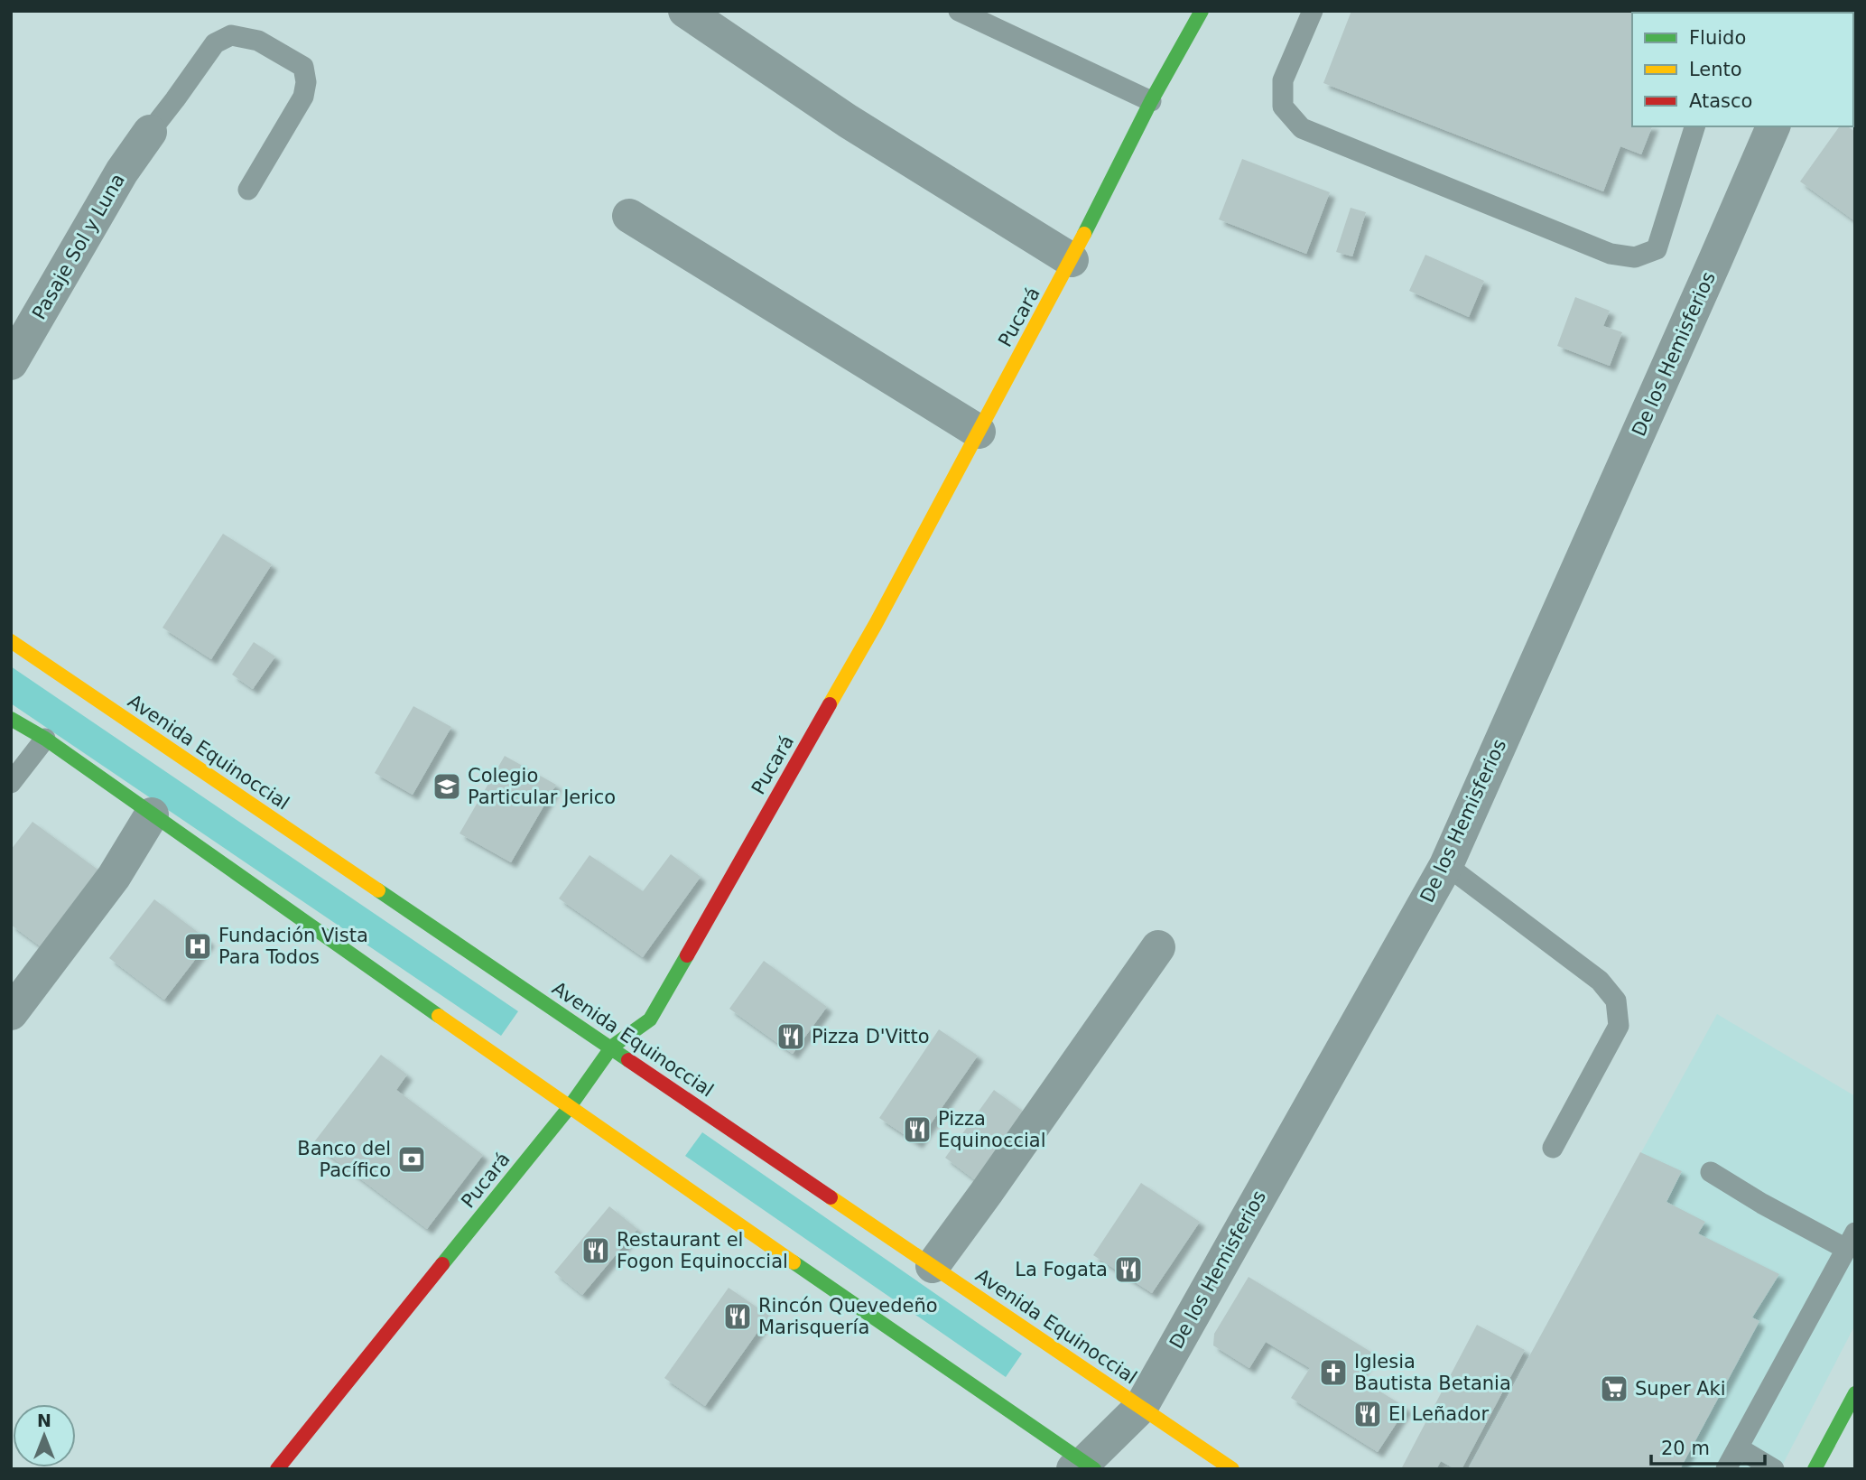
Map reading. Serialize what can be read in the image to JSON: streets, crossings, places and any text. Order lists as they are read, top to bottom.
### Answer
{
  "streets": {
    "main road": ["Pucará", "Avenida Equinoccial"],
    "street": ["Pasaje Sol y Luna", "De los Hemisferios"]
  },
  "crossings": [
    ["Pucará", "Avenida Equinoccial"],
    ["De los Hemisferios", "Avenida Equinoccial"]
  ],
  "places": {
    "school or university": ["Colegio Particular Jerico"],
    "hospital": ["Fundación Vista Para Todos"],
    "restaurant": [
      "Pizza D'Vitto",
      "Pizza Equinoccial",
      "Restaurant el Fogon Equinoccial",
      "La Fogata",
      "Rincón Quevedeño Marisquería",
      "El Leñador"
    ],
    "bank": ["Banco del Pacífico"],
    "church": ["Iglesia Bautista Betania"],
    "supermarket": ["Super Aki"]
  },
  "legend": ["Fluido", "Lento", "Atasco"],
  "scale_bar": "20 m",
  "north": "top"
}
